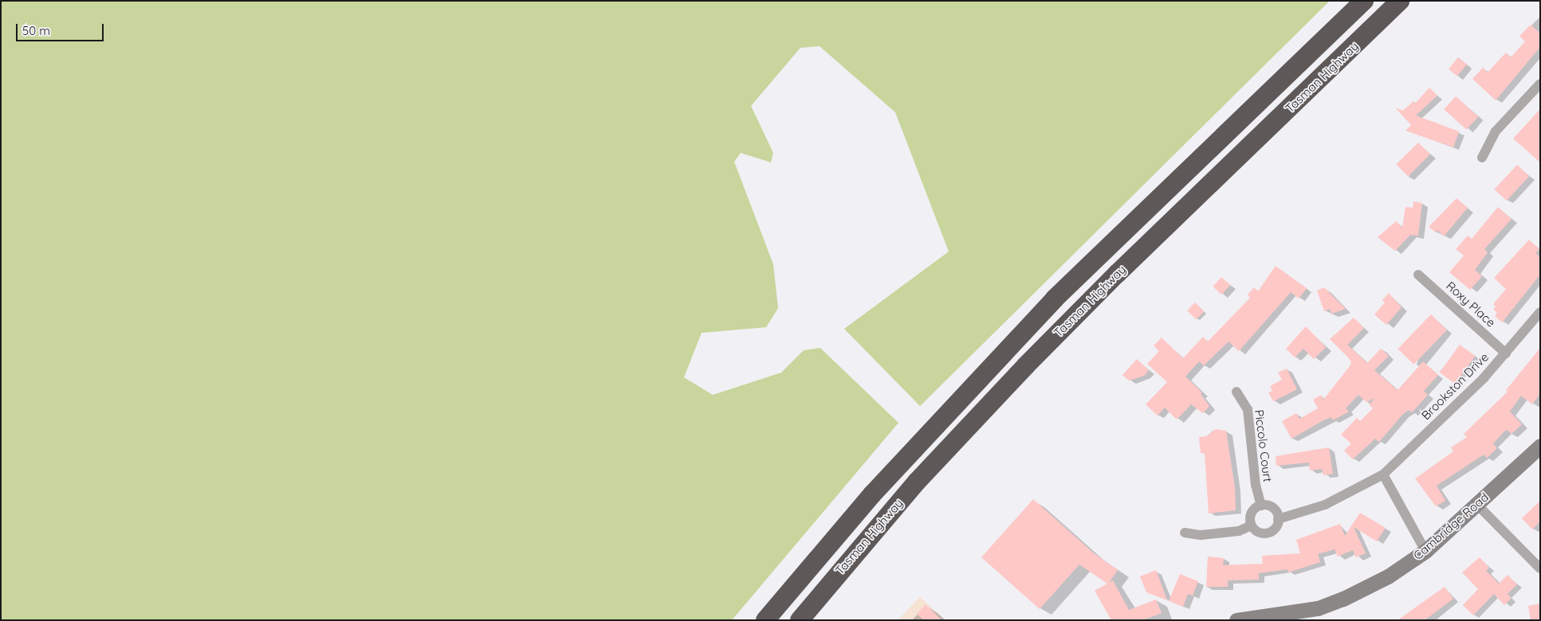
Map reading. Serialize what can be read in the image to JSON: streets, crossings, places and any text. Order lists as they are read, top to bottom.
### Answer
{
  "streets": {
    "highway": ["Tasman Highway"],
    "main road": ["Cambridge Road"],
    "street": ["Roxy Place", "Brookston Drive", "Piccolo Court"]
  },
  "crossings": [
    ["Roxy Place", "Brookston Drive"],
    ["Brookston Drive", "Piccolo Court"]
  ],
  "scale_bar": "50 m"
}
